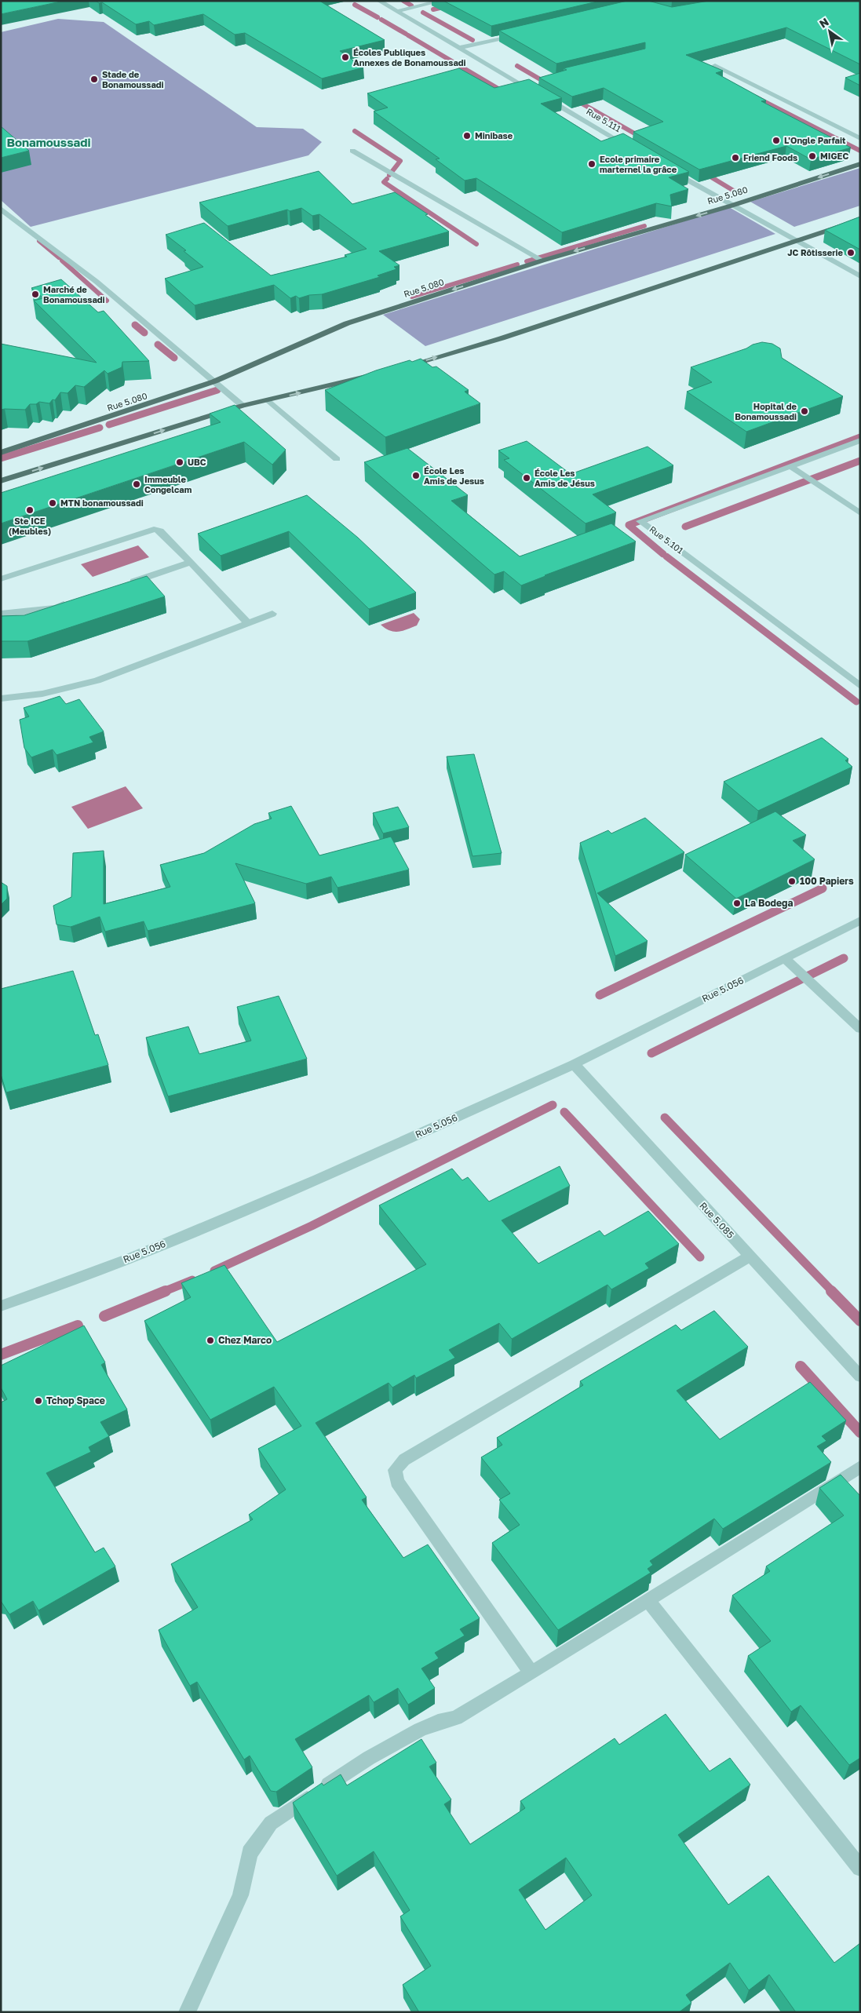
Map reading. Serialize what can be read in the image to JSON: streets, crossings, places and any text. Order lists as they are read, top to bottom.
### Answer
{
  "streets": {
    "main road": ["Rue 5.080"],
    "street": [
      "Rue 5.111",
      "Rue 5.101",
      "Rue 5.056",
      "Rue 5.085"
    ]
  },
  "crossings": [
    ["Rue 5.056", "Rue 5.085"]
  ],
  "districts": ["Bonamoussadi"],
  "places": [
    "Écoles Publiques Annexes de Bonamoussadi",
    "Stade de Bonamoussadi",
    "Minibase",
    "L'Ongle Parfait",
    "MIGEC",
    "Friend Foods",
    "Ecole primaire marternel la grâce",
    "JC Rôtisserie",
    "Marché de Bonamoussadi",
    "Hopital de Bonamoussadi",
    "UBC",
    "École Les Amis de Jesus",
    "École Les Amis de Jésus",
    "Immeuble Congelcam",
    "MTN bonamoussadi",
    "Ste ICE (Meubles)",
    "100 Papiers",
    "La Bodega",
    "Chez Marco",
    "Tchop Space"
  ],
  "north": "top left"
}
